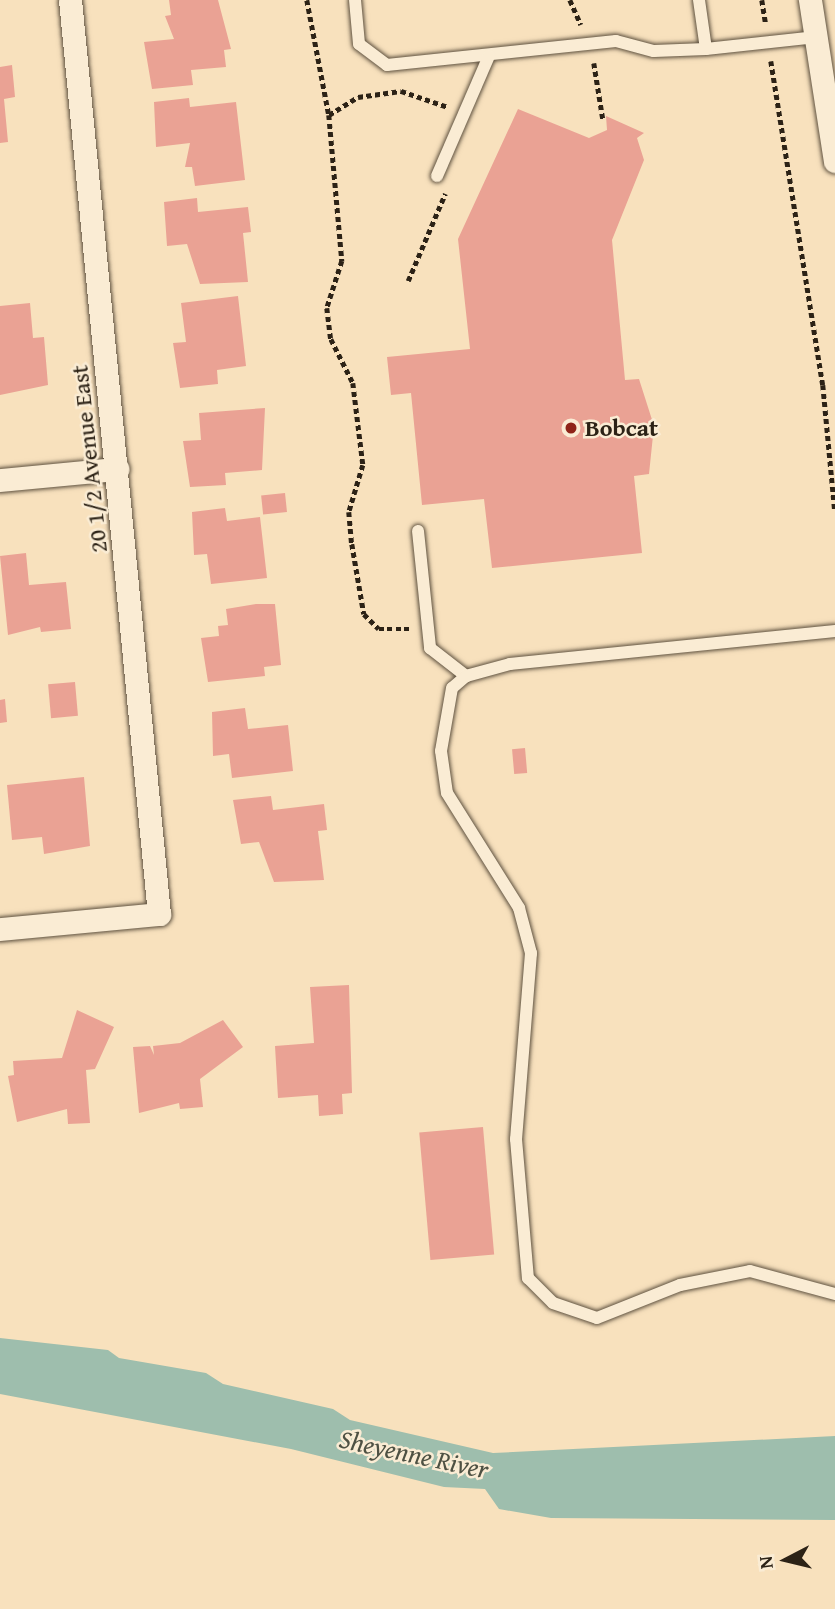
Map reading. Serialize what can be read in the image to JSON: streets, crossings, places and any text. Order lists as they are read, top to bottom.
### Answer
{
  "streets": {
    "street": ["20 1/2 Avenue East"]
  },
  "water": ["Sheyenne River"],
  "places": ["Bobcat"],
  "north": "left"
}
